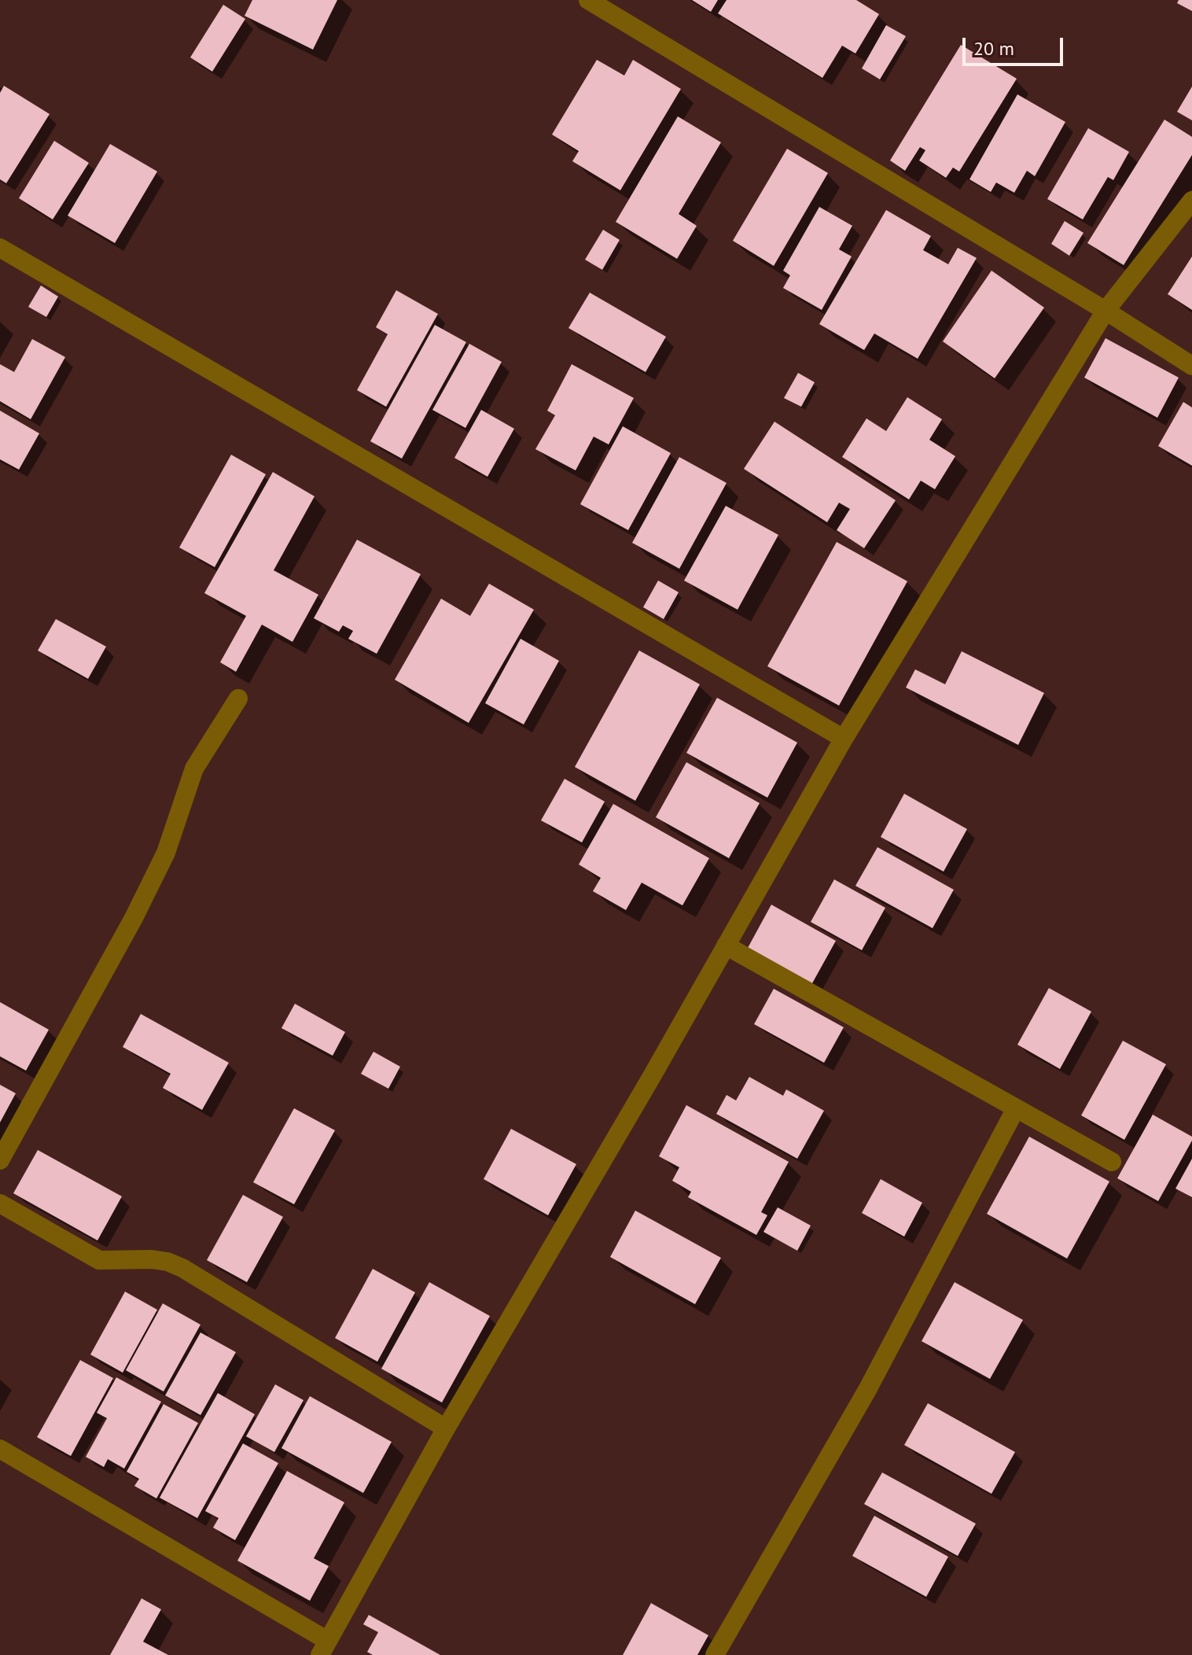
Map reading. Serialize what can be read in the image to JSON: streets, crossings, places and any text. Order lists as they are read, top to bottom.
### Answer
{
  "scale_bar": "20 m"
}
